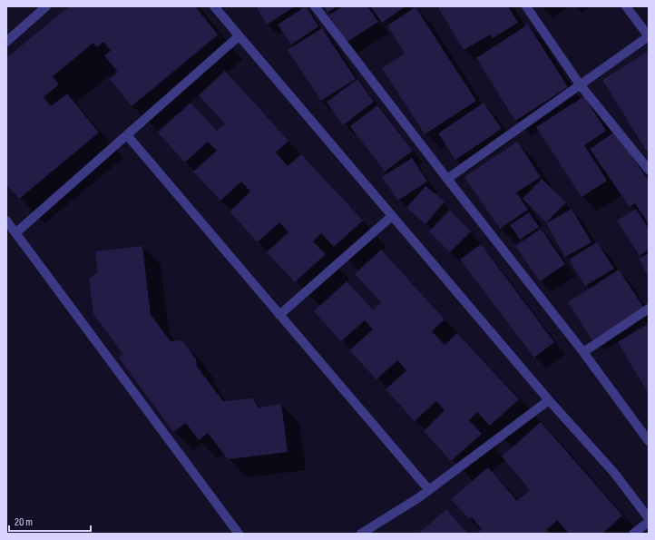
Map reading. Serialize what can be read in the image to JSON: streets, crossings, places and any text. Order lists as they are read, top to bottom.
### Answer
{
  "scale_bar": "20 m"
}
